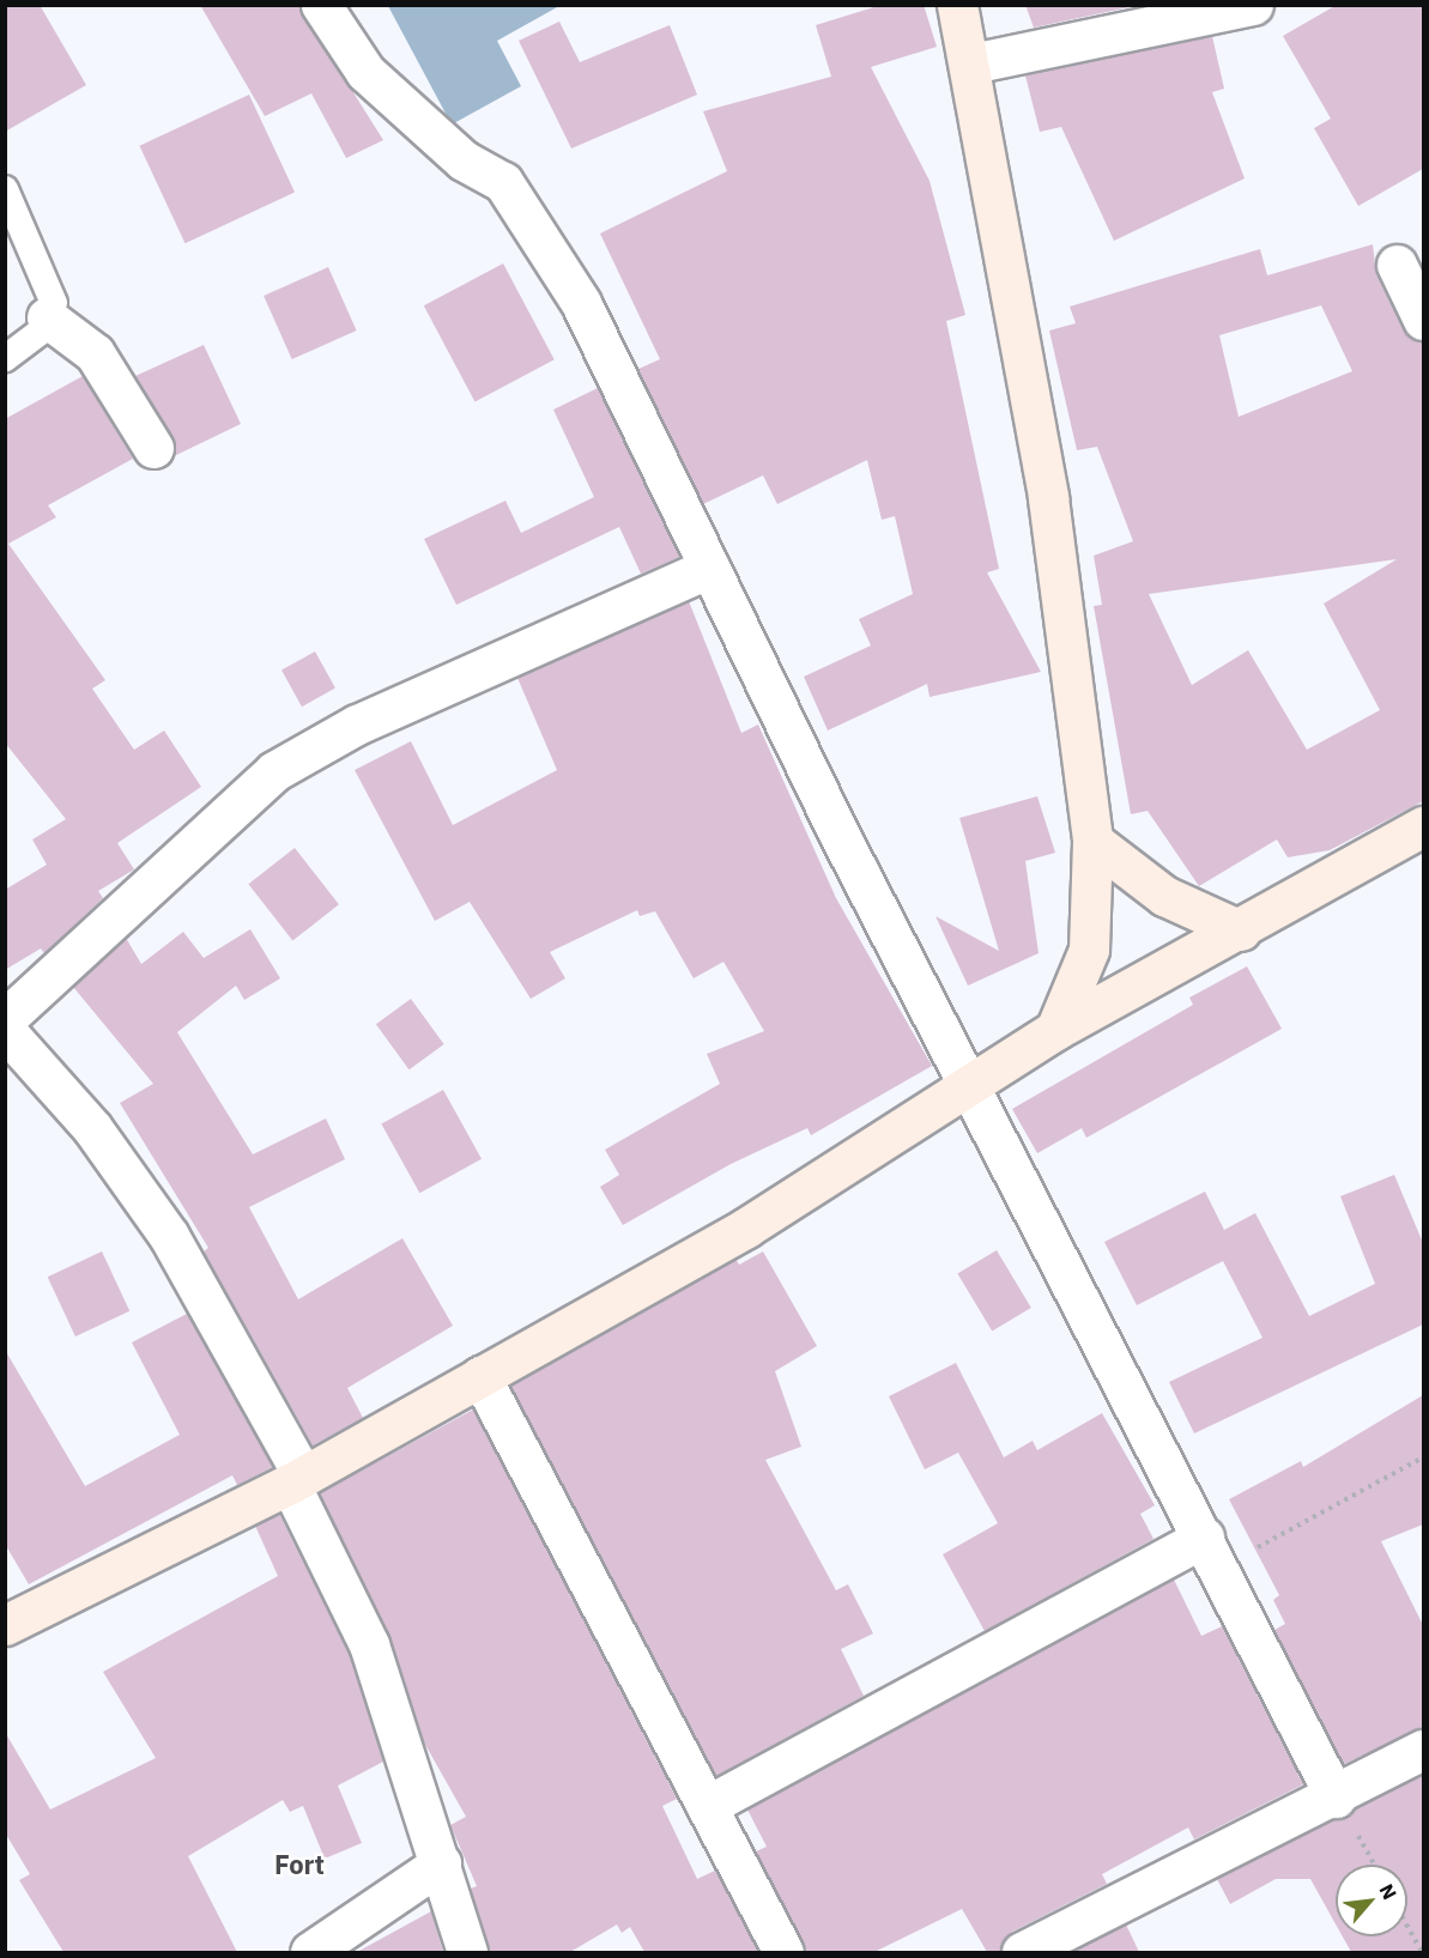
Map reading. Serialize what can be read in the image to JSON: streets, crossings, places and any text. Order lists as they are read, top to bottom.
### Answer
{
  "districts": ["Fort"],
  "north": "top right"
}
